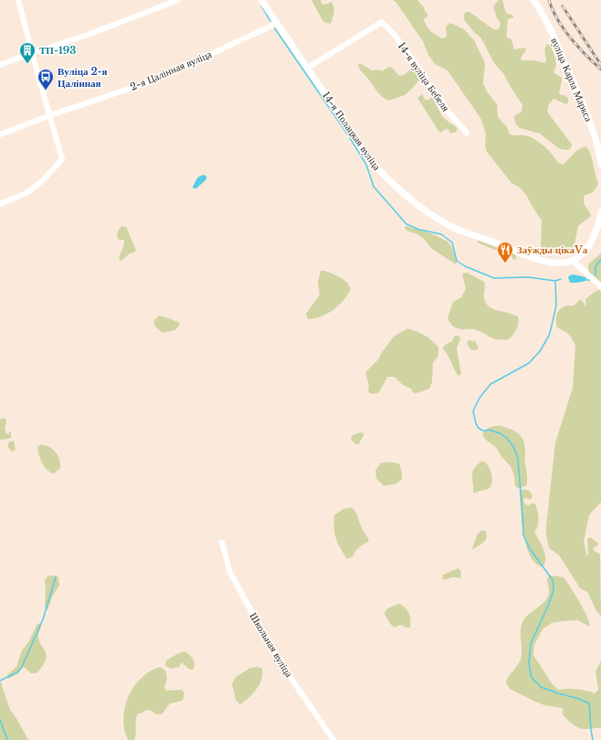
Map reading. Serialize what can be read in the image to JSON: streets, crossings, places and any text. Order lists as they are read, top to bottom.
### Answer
{
  "streets": {
    "main road": ["вуліца Карла Маркса", "14-я Полацкая вуліца"],
    "street": ["2-я Цалінная вуліца", "14-я вуліца Бебеля", "Школьная вуліца"]
  },
  "crossings": [
    ["2-я Цалінная вуліца", "14-я Полацкая вуліца"],
    ["14-я вуліца Бебеля", "14-я Полацкая вуліца"]
  ],
  "places": {
    "building": ["ТП-193"],
    "bus stop": ["Вуліца 2-я Цалінная"],
    "restaurant": ["Заўжды цікаVа"]
  }
}
